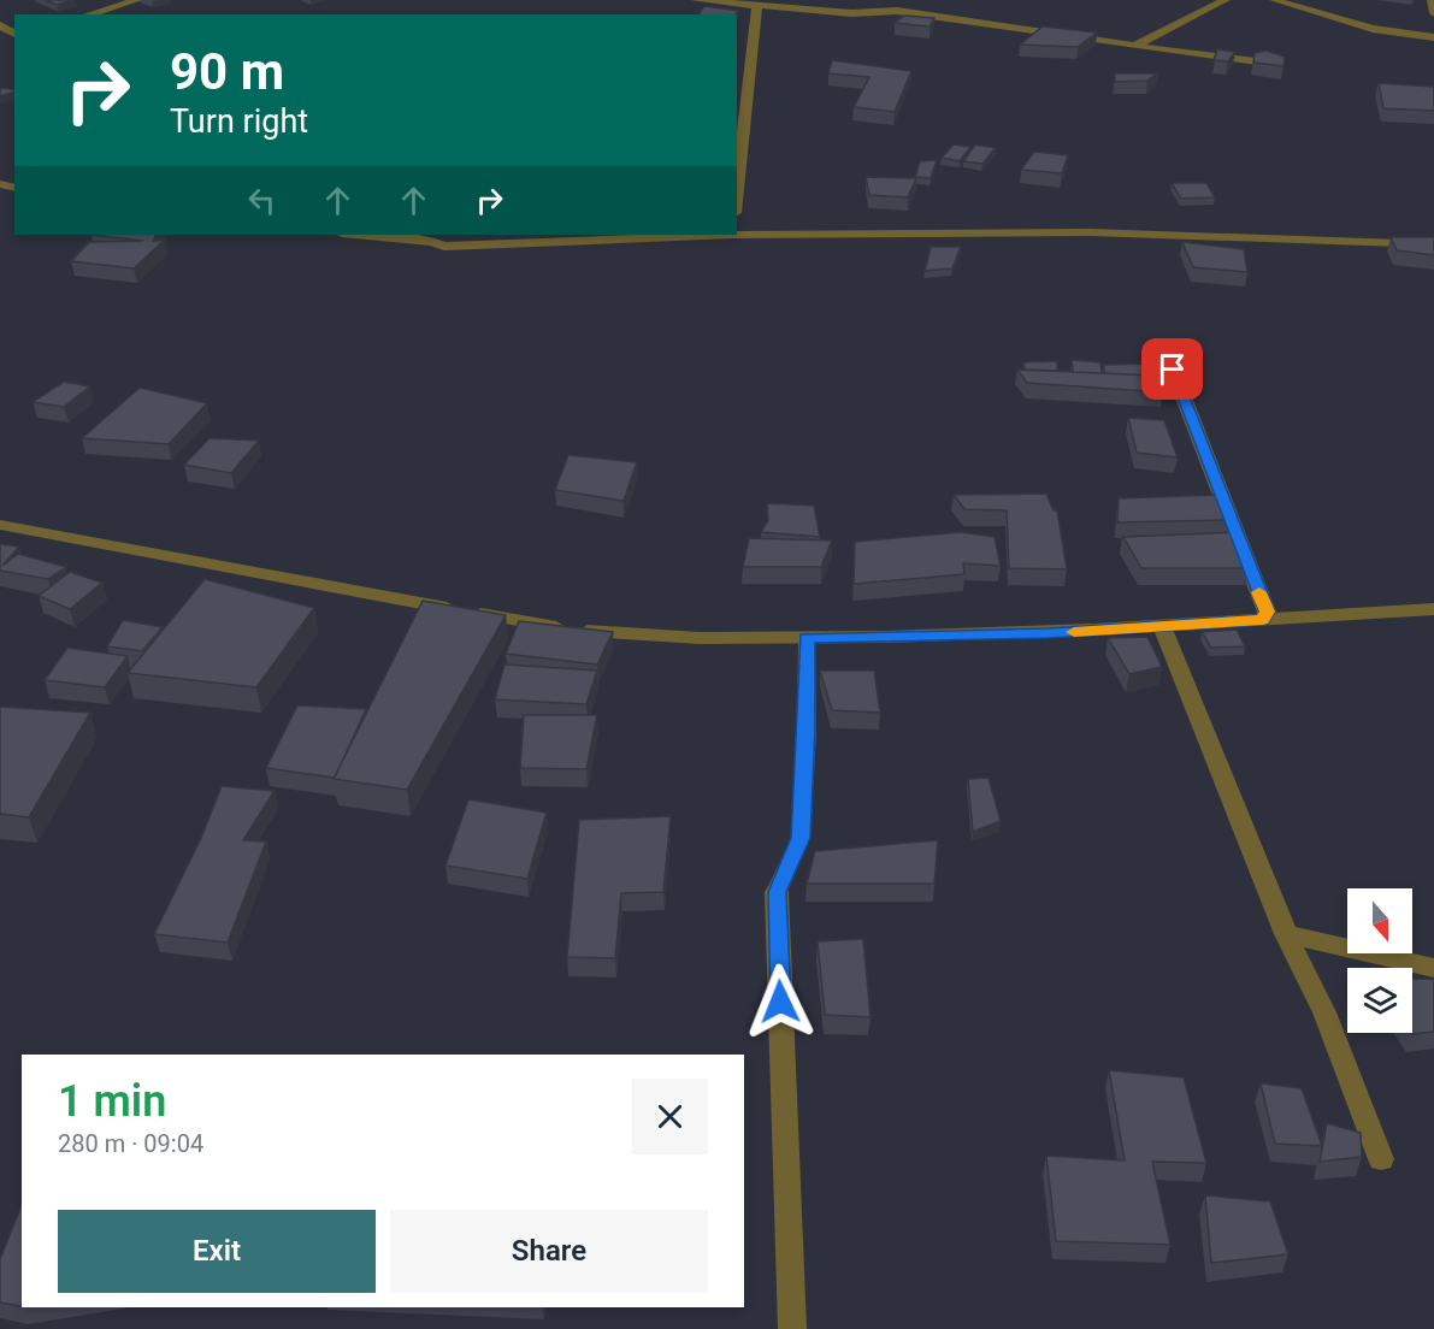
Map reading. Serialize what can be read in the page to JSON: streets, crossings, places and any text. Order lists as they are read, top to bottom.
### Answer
{
  "north": "bottom",
  "page": {
    "turn": ["90 m", "Turn right"],
    "heading": ["1 min", "280 m · 09:04"],
    "buttons": ["Exit", "Share"]
  }
}
